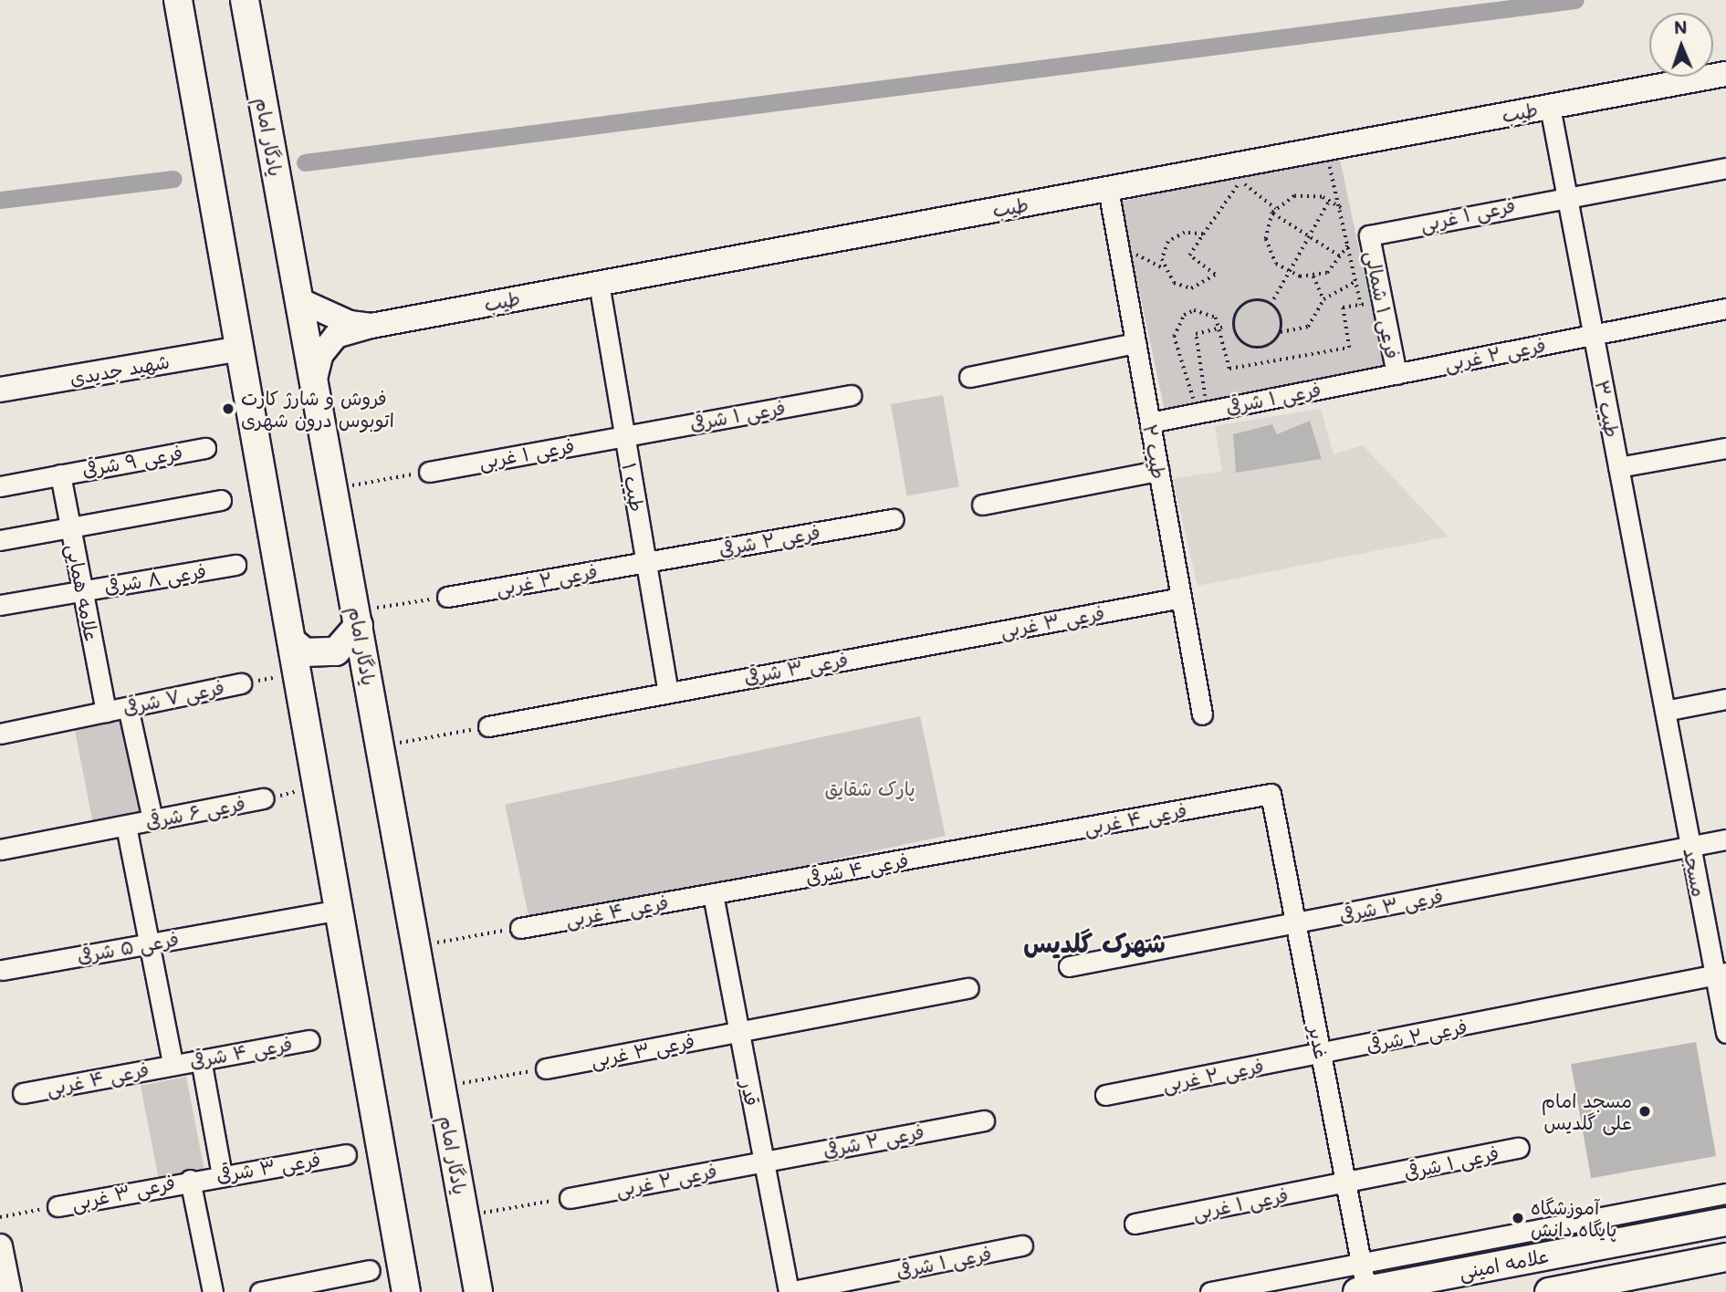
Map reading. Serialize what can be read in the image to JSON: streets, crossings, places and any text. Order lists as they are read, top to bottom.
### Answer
{
  "streets": {
    "main road": ["یادگار امام", "علامه امینی"],
    "street": [
      "طیب",
      "فرعی ۱ غربی",
      "فرعی ۱ شمالی",
      "فرعی ۲ غربی",
      "شهید جدیدی",
      "فرعی ۱ شرقی",
      "طیب ۳",
      "طیب ۲",
      "فرعی ۹ شرقی",
      "طیب ۱",
      "فرعی ۲ شرقی",
      "فرعی ۸ شرقی",
      "علامه همایی",
      "فرعی ۳ غربی",
      "فرعی ۳ شرقی",
      "فرعی ۷ شرقی",
      "فرعی ۶ شرقی",
      "فرعی ۴ غربی",
      "فرعی ۴ شرقی",
      "مسجد",
      "فرعی ۵ شرقی",
      "غدیر",
      "قدر"
    ]
  },
  "crossings": [
    ["طیب", "یادگار امام"],
    ["طیب", "طیب ۳"],
    ["طیب", "طیب ۲"],
    ["طیب", "طیب ۱"],
    ["فرعی ۱ غربی", "فرعی ۱ شمالی"],
    ["فرعی ۱ غربی", "فرعی ۱ شرقی"],
    ["فرعی ۱ غربی", "طیب ۳"],
    ["فرعی ۱ غربی", "طیب ۱"],
    ["فرعی ۱ غربی", "غدیر"],
    ["فرعی ۱ شمالی", "فرعی ۲ غربی"],
    ["فرعی ۱ شمالی", "فرعی ۱ شرقی"],
    ["فرعی ۲ غربی", "فرعی ۱ شرقی"],
    ["فرعی ۲ غربی", "طیب ۳"],
    ["فرعی ۲ غربی", "طیب ۱"],
    ["فرعی ۲ غربی", "فرعی ۲ شرقی"],
    ["فرعی ۲ غربی", "غدیر"],
    ["فرعی ۲ غربی", "قدر"],
    ["فرعی ۱ شرقی", "طیب ۲"],
    ["فرعی ۱ شرقی", "طیب ۱"],
    ["فرعی ۱ شرقی", "غدیر"],
    ["فرعی ۱ شرقی", "قدر"],
    ["طیب ۳", "مسجد"],
    ["طیب ۲", "فرعی ۳ غربی"],
    ["فرعی ۹ شرقی", "علامه همایی"],
    ["طیب ۱", "فرعی ۲ شرقی"],
    ["طیب ۱", "فرعی ۳ شرقی"],
    ["فرعی ۲ شرقی", "مسجد"],
    ["فرعی ۲ شرقی", "غدیر"],
    ["فرعی ۲ شرقی", "قدر"],
    ["فرعی ۸ شرقی", "علامه همایی"],
    ["علامه همایی", "فرعی ۷ شرقی"],
    ["فرعی ۳ غربی", "فرعی ۳ شرقی"],
    ["فرعی ۳ غربی", "قدر"],
    ["فرعی ۳ شرقی", "مسجد"],
    ["فرعی ۳ شرقی", "غدیر"],
    ["فرعی ۴ غربی", "فرعی ۴ شرقی"],
    ["فرعی ۴ غربی", "غدیر"],
    ["فرعی ۴ غربی", "قدر"],
    ["فرعی ۴ شرقی", "قدر"],
    ["غدیر", "علامه امینی"]
  ],
  "districts": ["شهرک گلدیس"],
  "parks": ["پارک شقایق"],
  "places": ["فروش و شارژ کارت اتوبوس درون شهری", "مسجد امام علی گلدیس", "آموزشگاه پایگاه دانش"],
  "north": "top"
}
